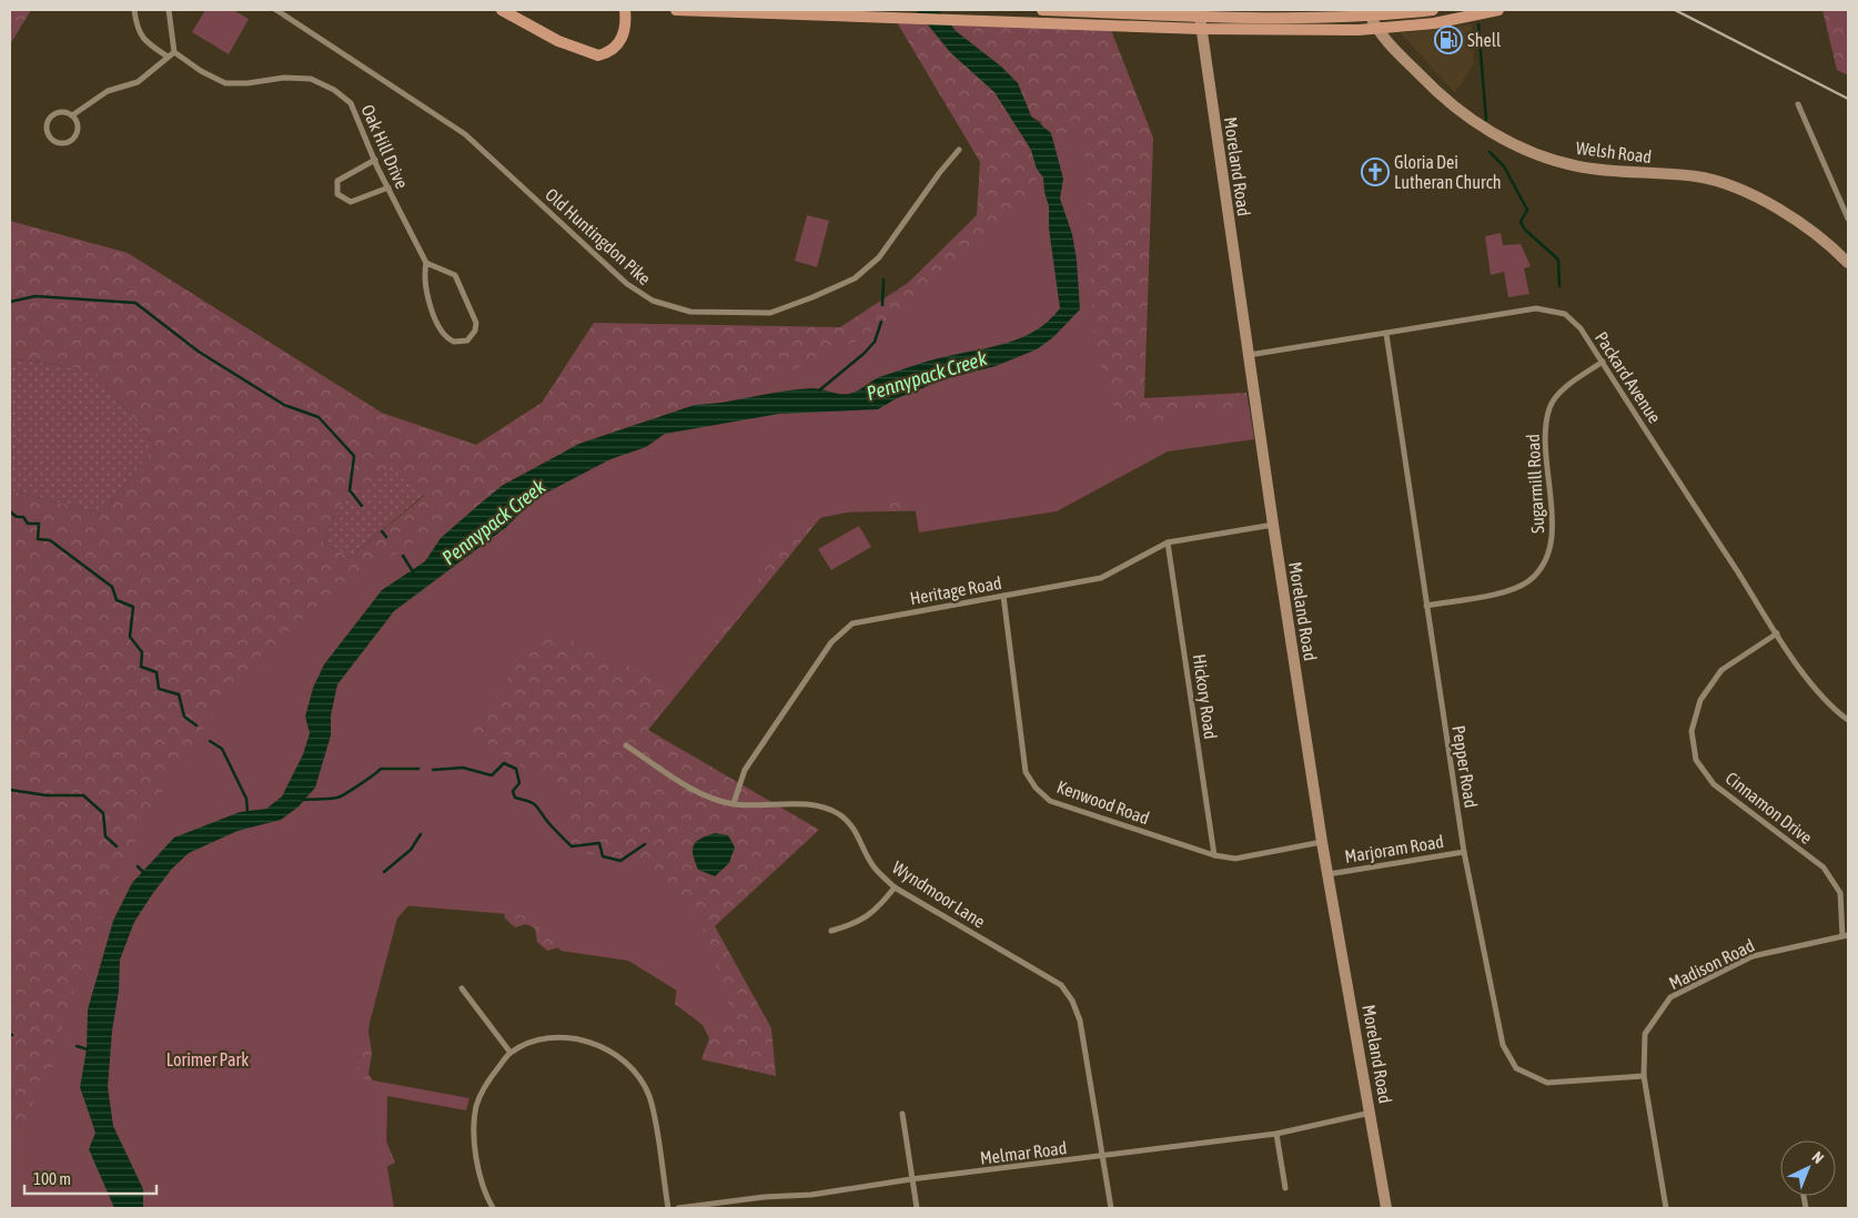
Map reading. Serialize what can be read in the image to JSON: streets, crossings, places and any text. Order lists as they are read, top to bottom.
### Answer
{
  "streets": {
    "street": [
      "Oak Hill Drive",
      "Welsh Road",
      "Moreland Road",
      "Old Huntingdon Pike",
      "Packard Avenue",
      "Sugarmill Road",
      "Heritage Road",
      "Hickory Road",
      "Pepper Road",
      "Kenwood Road",
      "Cinnamon Drive",
      "Marjoram Road",
      "Wyndmoor Lane",
      "Madison Road",
      "Melmar Road"
    ]
  },
  "crossings": [
    ["Moreland Road", "Packard Avenue"],
    ["Moreland Road", "Heritage Road"],
    ["Moreland Road", "Kenwood Road"],
    ["Moreland Road", "Marjoram Road"],
    ["Moreland Road", "Melmar Road"],
    ["Packard Avenue", "Sugarmill Road"],
    ["Packard Avenue", "Pepper Road"],
    ["Packard Avenue", "Cinnamon Drive"],
    ["Sugarmill Road", "Pepper Road"],
    ["Heritage Road", "Hickory Road"],
    ["Heritage Road", "Kenwood Road"],
    ["Heritage Road", "Wyndmoor Lane"],
    ["Hickory Road", "Kenwood Road"],
    ["Pepper Road", "Marjoram Road"],
    ["Pepper Road", "Madison Road"],
    ["Cinnamon Drive", "Madison Road"],
    ["Wyndmoor Lane", "Melmar Road"]
  ],
  "water": ["Pennypack Creek"],
  "parks": ["Lorimer Park"],
  "places": {
    "fuel station": ["Shell"],
    "church": ["Gloria Dei Lutheran Church"]
  },
  "scale_bar": "100 m",
  "north": "top right"
}
